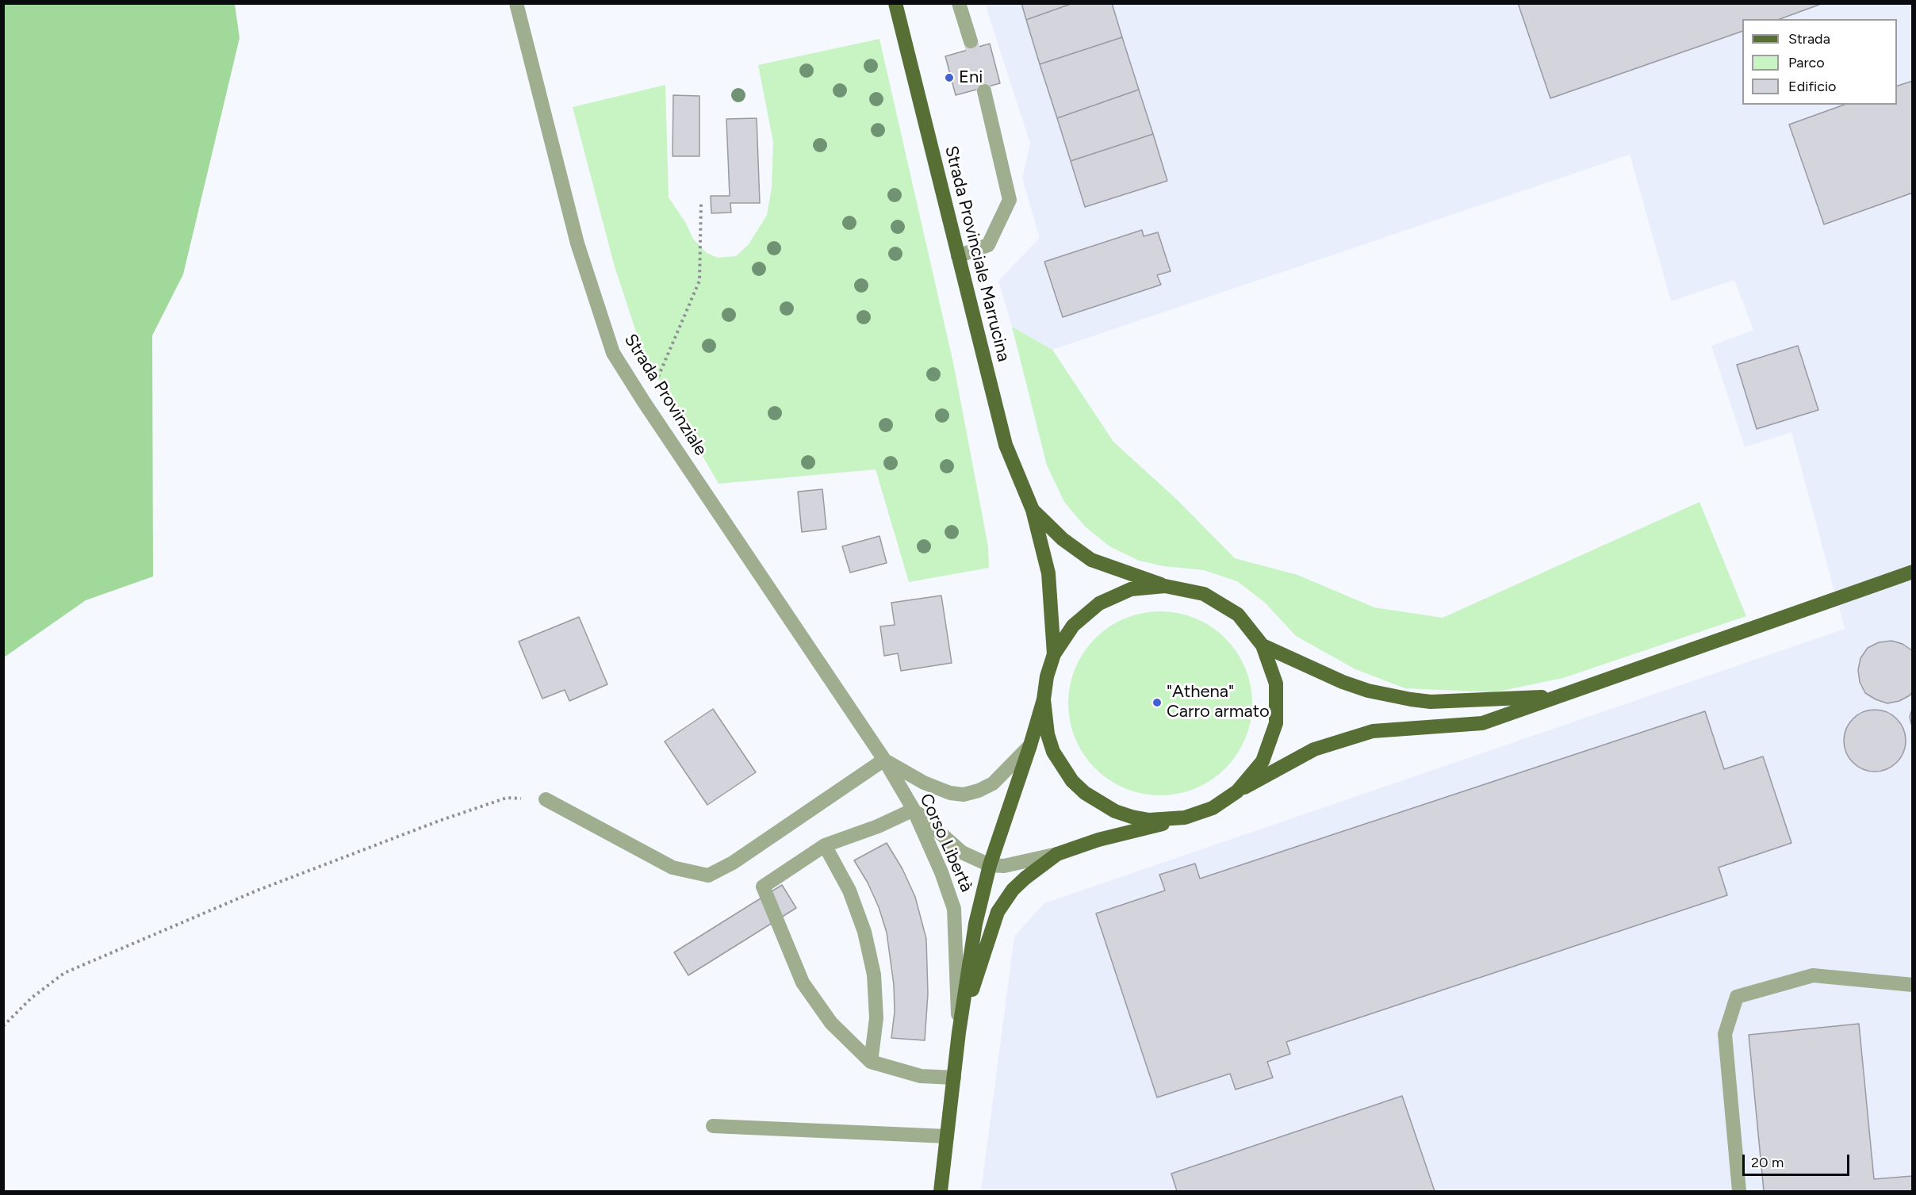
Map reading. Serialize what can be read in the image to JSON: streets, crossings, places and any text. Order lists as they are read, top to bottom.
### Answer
{
  "streets": {
    "main road": ["Strada Provinciale Marrucina"],
    "street": ["Strada Provinziale", "Corso Libertà"]
  },
  "crossings": [
    ["Strada Provinziale", "Corso Libertà"]
  ],
  "places": ["Eni", "\"Athena\" Carro armato"],
  "legend": ["Strada", "Parco", "Edificio"],
  "scale_bar": "20 m"
}
